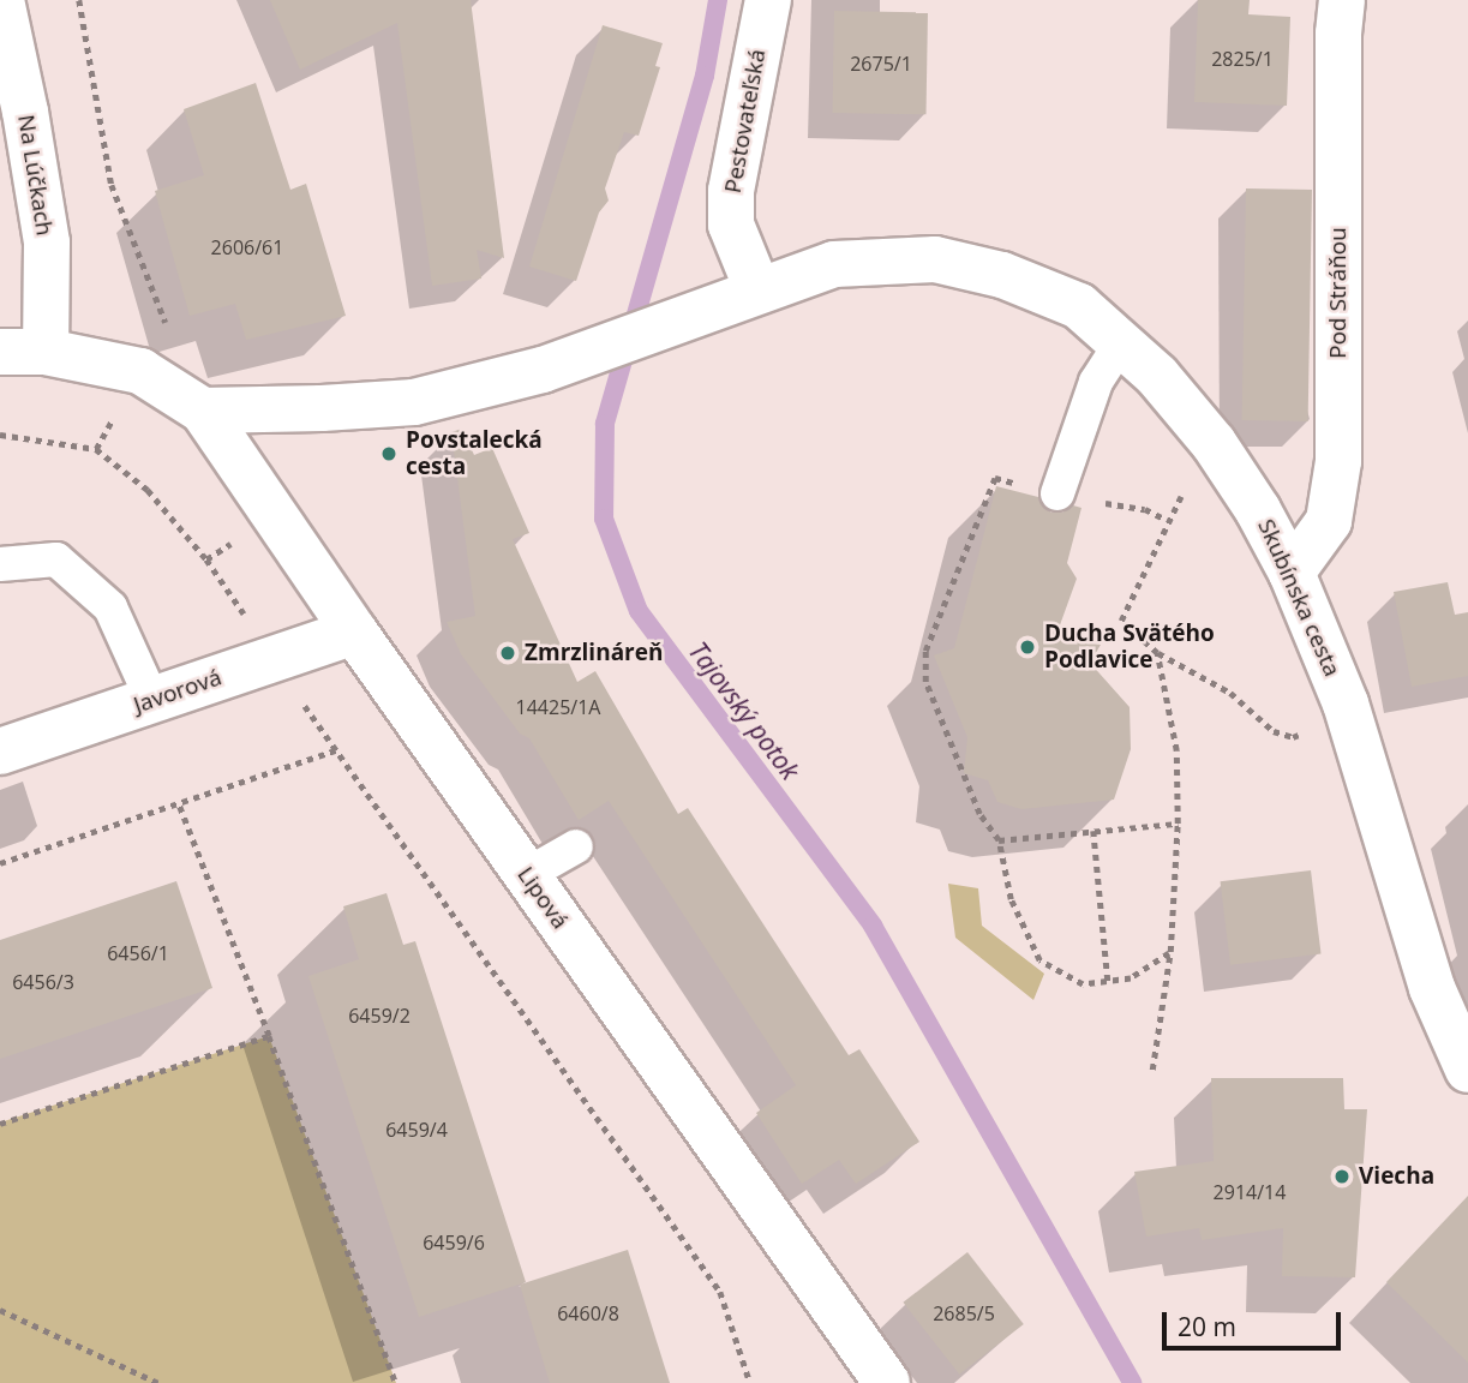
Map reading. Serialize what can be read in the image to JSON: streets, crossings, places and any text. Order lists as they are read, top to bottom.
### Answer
{
  "streets": {
    "street": [
      "Pestovateľská",
      "Na Lúčkach",
      "Pod Stráňou",
      "Skubínska cesta",
      "Javorová",
      "Lipová"
    ]
  },
  "crossings": [
    ["Pestovateľská", "Skubínska cesta"],
    ["Pod Stráňou", "Skubínska cesta"],
    ["Skubínska cesta", "Lipová"],
    ["Javorová", "Lipová"]
  ],
  "water": ["Tajovský potok"],
  "places": [
    "Povstalecká cesta",
    "Ducha Svätého Podlavice",
    "Zmrzlináreň",
    "Viecha"
  ],
  "house_numbers": [
    "2825/1",
    "2675/1",
    "2606/61",
    "14425/1A",
    "6456/1",
    "6456/3",
    "6459/2",
    "6459/4",
    "2914/14",
    "6459/6",
    "6460/8",
    "2685/5"
  ],
  "scale_bar": "20 m"
}
